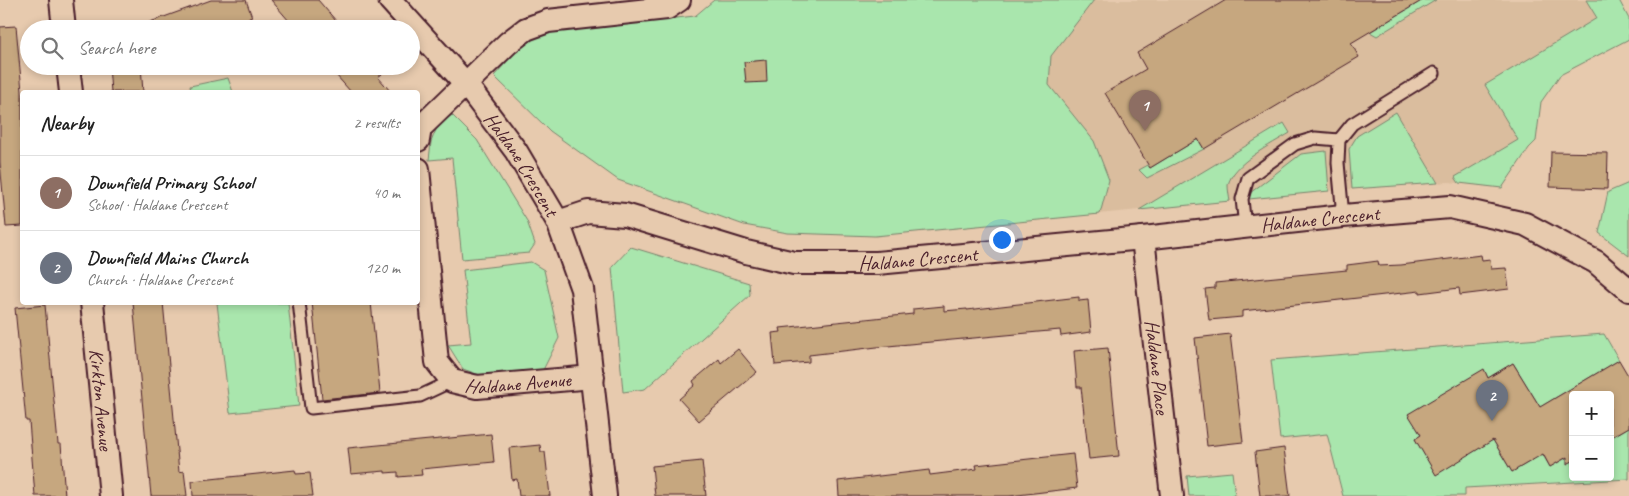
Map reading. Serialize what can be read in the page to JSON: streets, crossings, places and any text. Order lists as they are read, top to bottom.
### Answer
{
  "streets": {
    "street": [
      "Haldane Crescent",
      "Haldane Place",
      "Haldane Avenue",
      "Kirkton Avenue"
    ]
  },
  "crossings": [
    ["Haldane Crescent", "Haldane Place"],
    ["Haldane Crescent", "Haldane Avenue"]
  ],
  "page": {
    "search": "Search here",
    "pins": ["1", "2"],
    "heading": ["Nearby", "2 results"],
    "list": [
      {
        "mark": "1",
        "name": "Downfield Primary School",
        "note": "School · Haldane Crescent",
        "value": "40 m"
      },
      {
        "mark": "2",
        "name": "Downfield Mains Church",
        "note": "Church · Haldane Crescent",
        "value": "120 m"
      }
    ],
    "map_buttons": ["+", "−"]
  }
}
